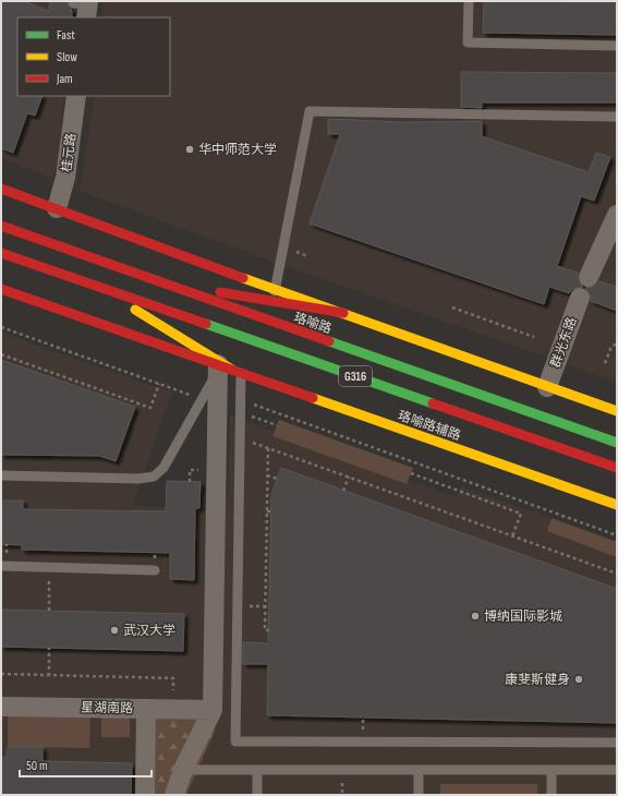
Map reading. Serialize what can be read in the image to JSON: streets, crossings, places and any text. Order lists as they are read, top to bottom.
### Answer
{
  "streets": {
    "main road": ["珞喻路", "G316", "珞喻路辅路"],
    "street": ["桂元路", "群光东路", "星湖南路"]
  },
  "places": [
    "华中师范大学",
    "博纳国际影城",
    "武汉大学",
    "康斐斯健身"
  ],
  "legend": ["Fast", "Slow", "Jam"],
  "scale_bar": "50 m"
}
